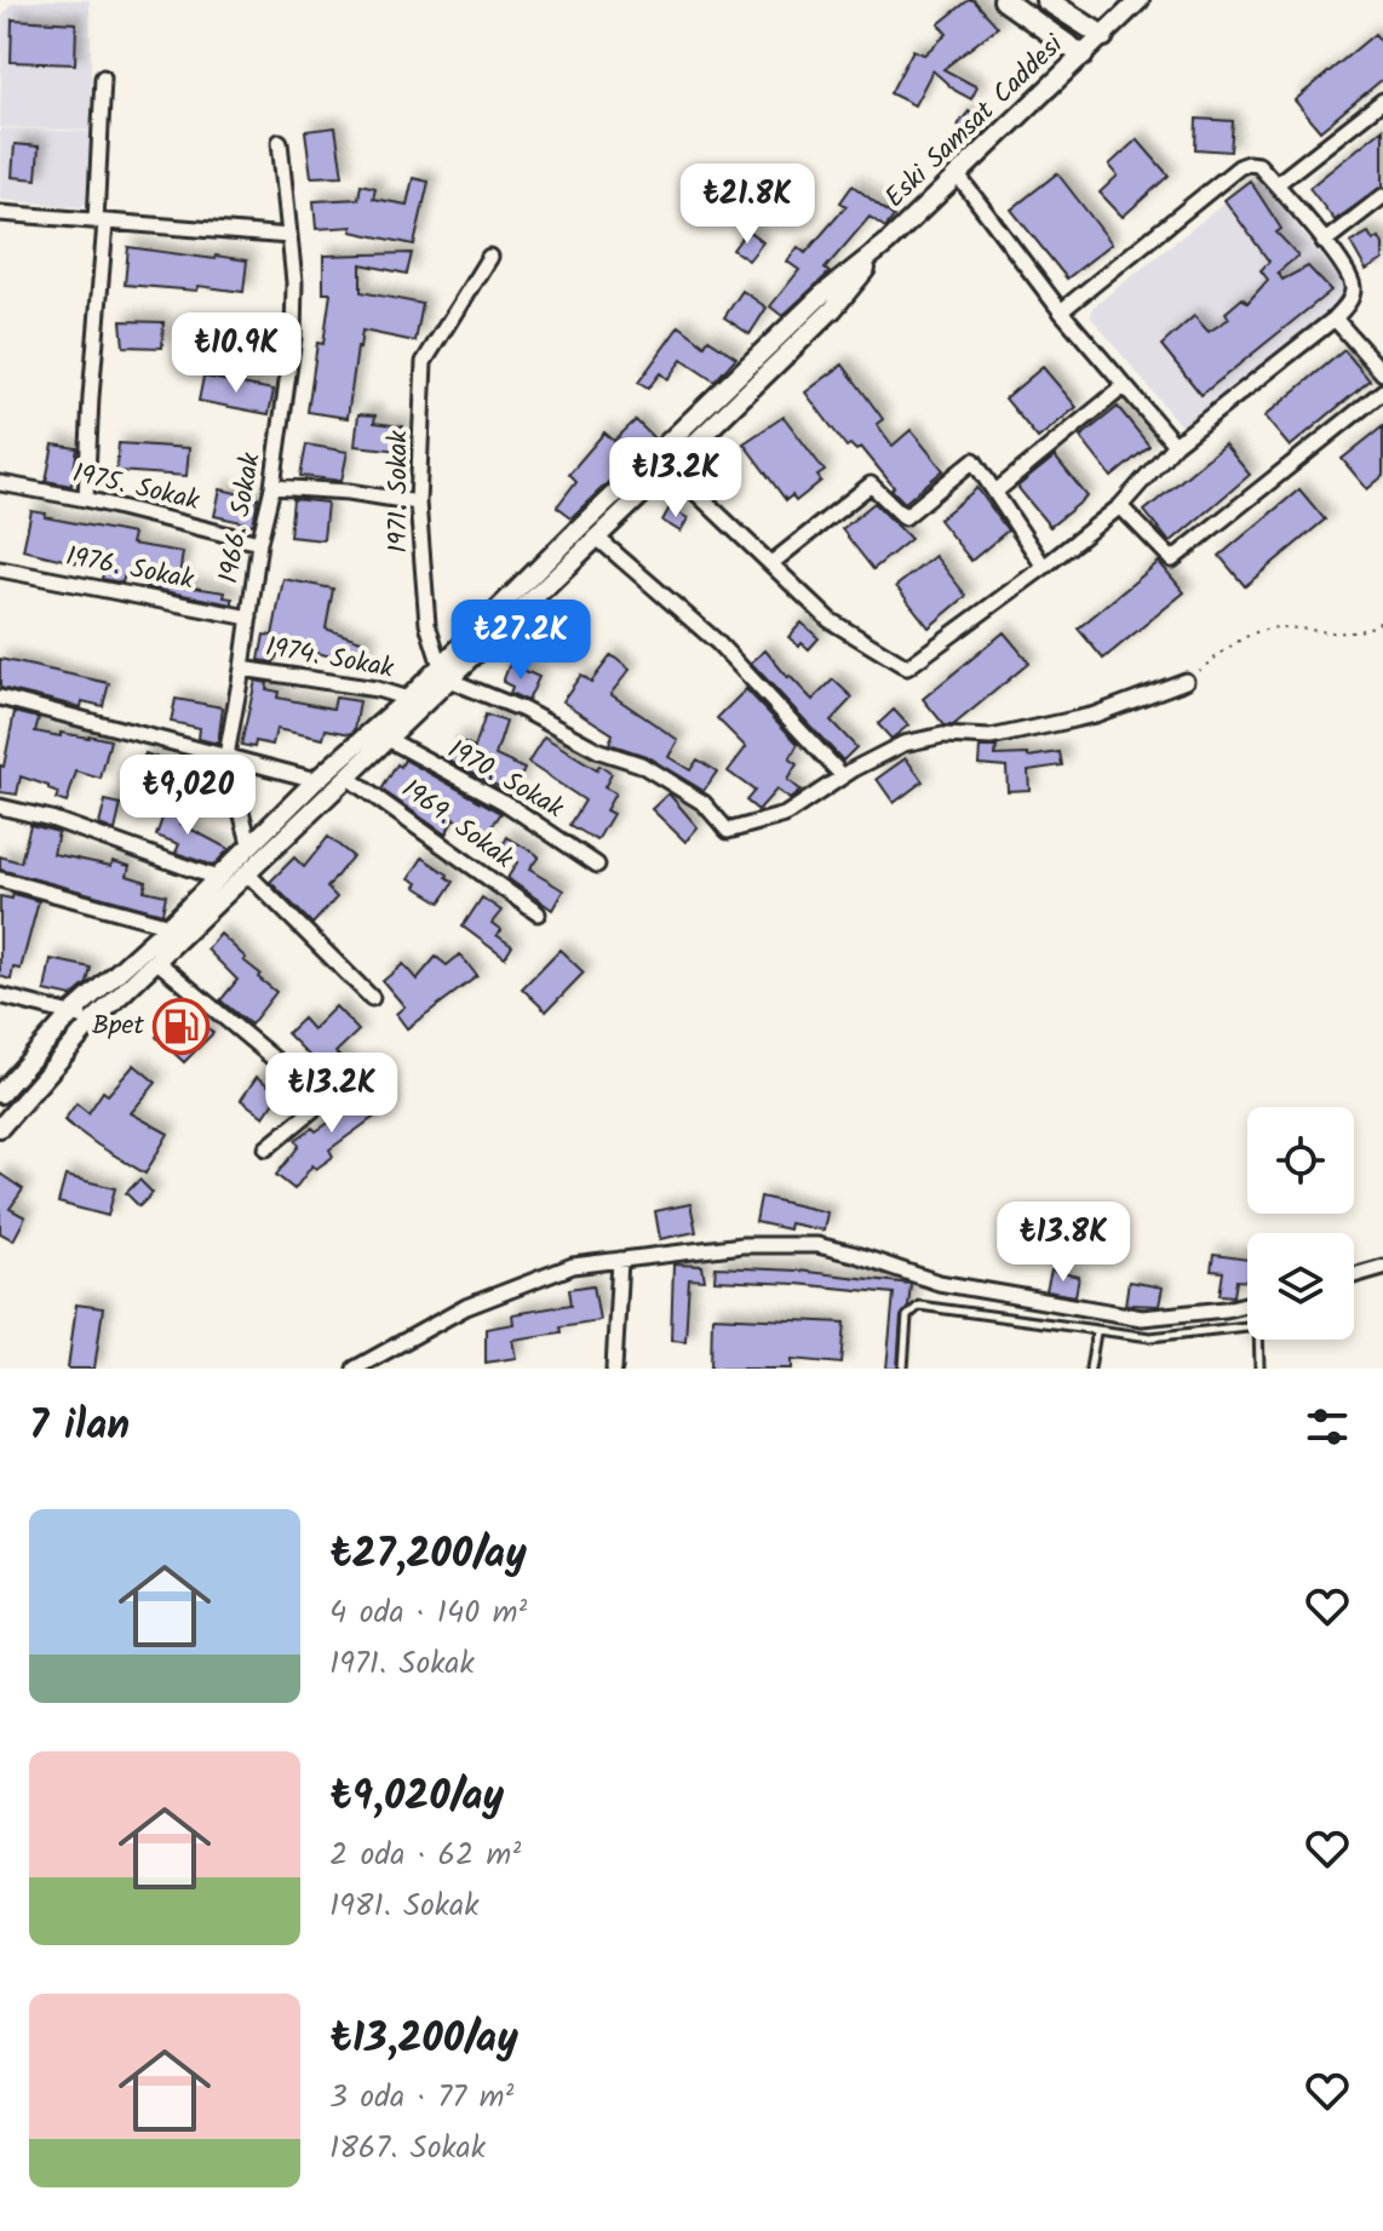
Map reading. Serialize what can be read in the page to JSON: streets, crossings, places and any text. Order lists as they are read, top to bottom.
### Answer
{
  "streets": {
    "street": [
      "Eski Samsat Caddesi",
      "1975. Sokak",
      "1971. Sokak",
      "1966. Sokak",
      "1976. Sokak",
      "1974. Sokak",
      "1970. Sokak",
      "1969. Sokak"
    ]
  },
  "crossings": [
    ["Eski Samsat Caddesi", "1971. Sokak"],
    ["Eski Samsat Caddesi", "1966. Sokak"],
    ["Eski Samsat Caddesi", "1974. Sokak"],
    ["Eski Samsat Caddesi", "1970. Sokak"],
    ["Eski Samsat Caddesi", "1969. Sokak"],
    ["1975. Sokak", "1966. Sokak"],
    ["1966. Sokak", "1976. Sokak"],
    ["1966. Sokak", "1974. Sokak"]
  ],
  "places": {
    "fuel station": ["Bpet"]
  },
  "page": {
    "price": [
      "₺21.8K",
      "₺10.9K",
      "₺13.2K",
      "₺27.2K",
      "₺9,020",
      "₺13.2K",
      "₺13.8K"
    ],
    "heading": "7 ilan",
    "list": [
      {
        "name": "₺27,200/ay",
        "note": "4 oda · 140 m² · 1971. Sokak"
      },
      {
        "name": "₺9,020/ay",
        "note": "2 oda · 62 m² · 1981. Sokak"
      },
      {
        "name": "₺13,200/ay",
        "note": "3 oda · 77 m² · 1867. Sokak"
      }
    ]
  }
}
